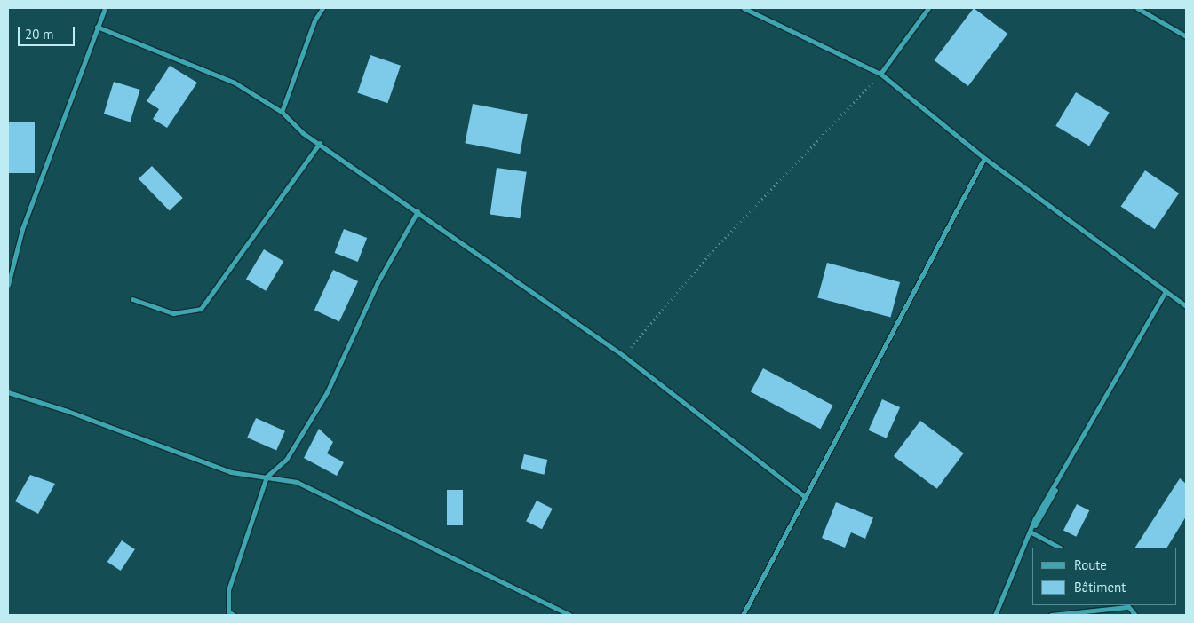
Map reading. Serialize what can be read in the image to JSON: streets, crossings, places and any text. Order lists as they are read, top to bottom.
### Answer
{
  "legend": ["Route", "Bâtiment"],
  "scale_bar": "20 m"
}
